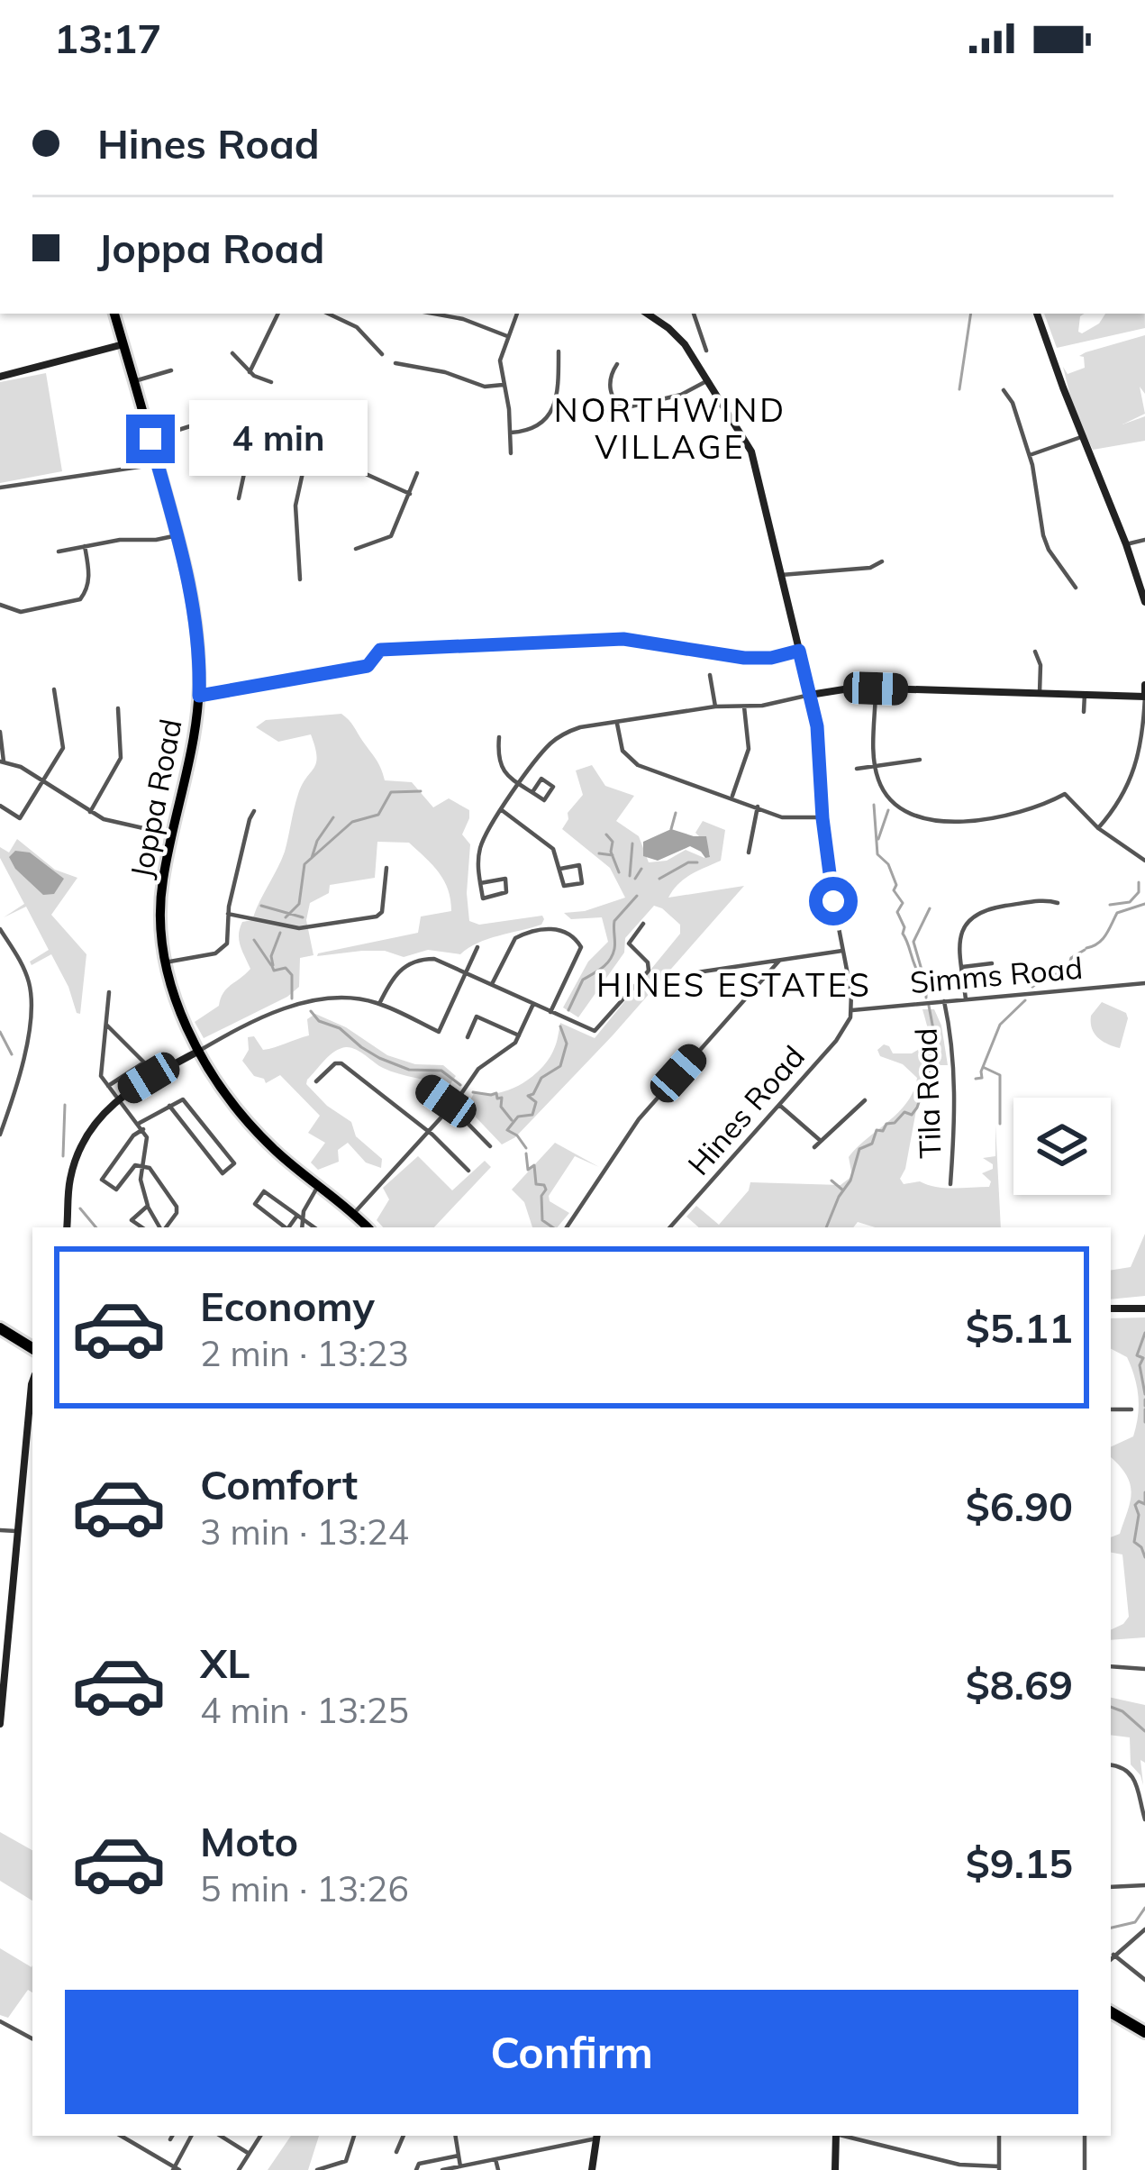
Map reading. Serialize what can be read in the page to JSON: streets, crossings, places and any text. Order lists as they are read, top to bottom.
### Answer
{
  "streets": {
    "main road": ["Joppa Road"],
    "street": ["Simms Road", "Tila Road", "Hines Road"]
  },
  "crossings": [
    ["Simms Road", "Tila Road"],
    ["Simms Road", "Hines Road"]
  ],
  "districts": ["NORTHWIND VILLAGE", "HINES ESTATES"],
  "page": {
    "status": "13:17",
    "banner": ["Hines Road", "Joppa Road"],
    "bubble": "4 min",
    "list": [
      {
        "name": "Economy",
        "note": "2 min · 13:23",
        "value": "$5.11"
      },
      {
        "name": "Comfort",
        "note": "3 min · 13:24",
        "value": "$6.90"
      },
      {
        "name": "XL",
        "note": "4 min · 13:25",
        "value": "$8.69"
      },
      {
        "name": "Moto",
        "note": "5 min · 13:26",
        "value": "$9.15"
      }
    ],
    "buttons": "Confirm"
  }
}
